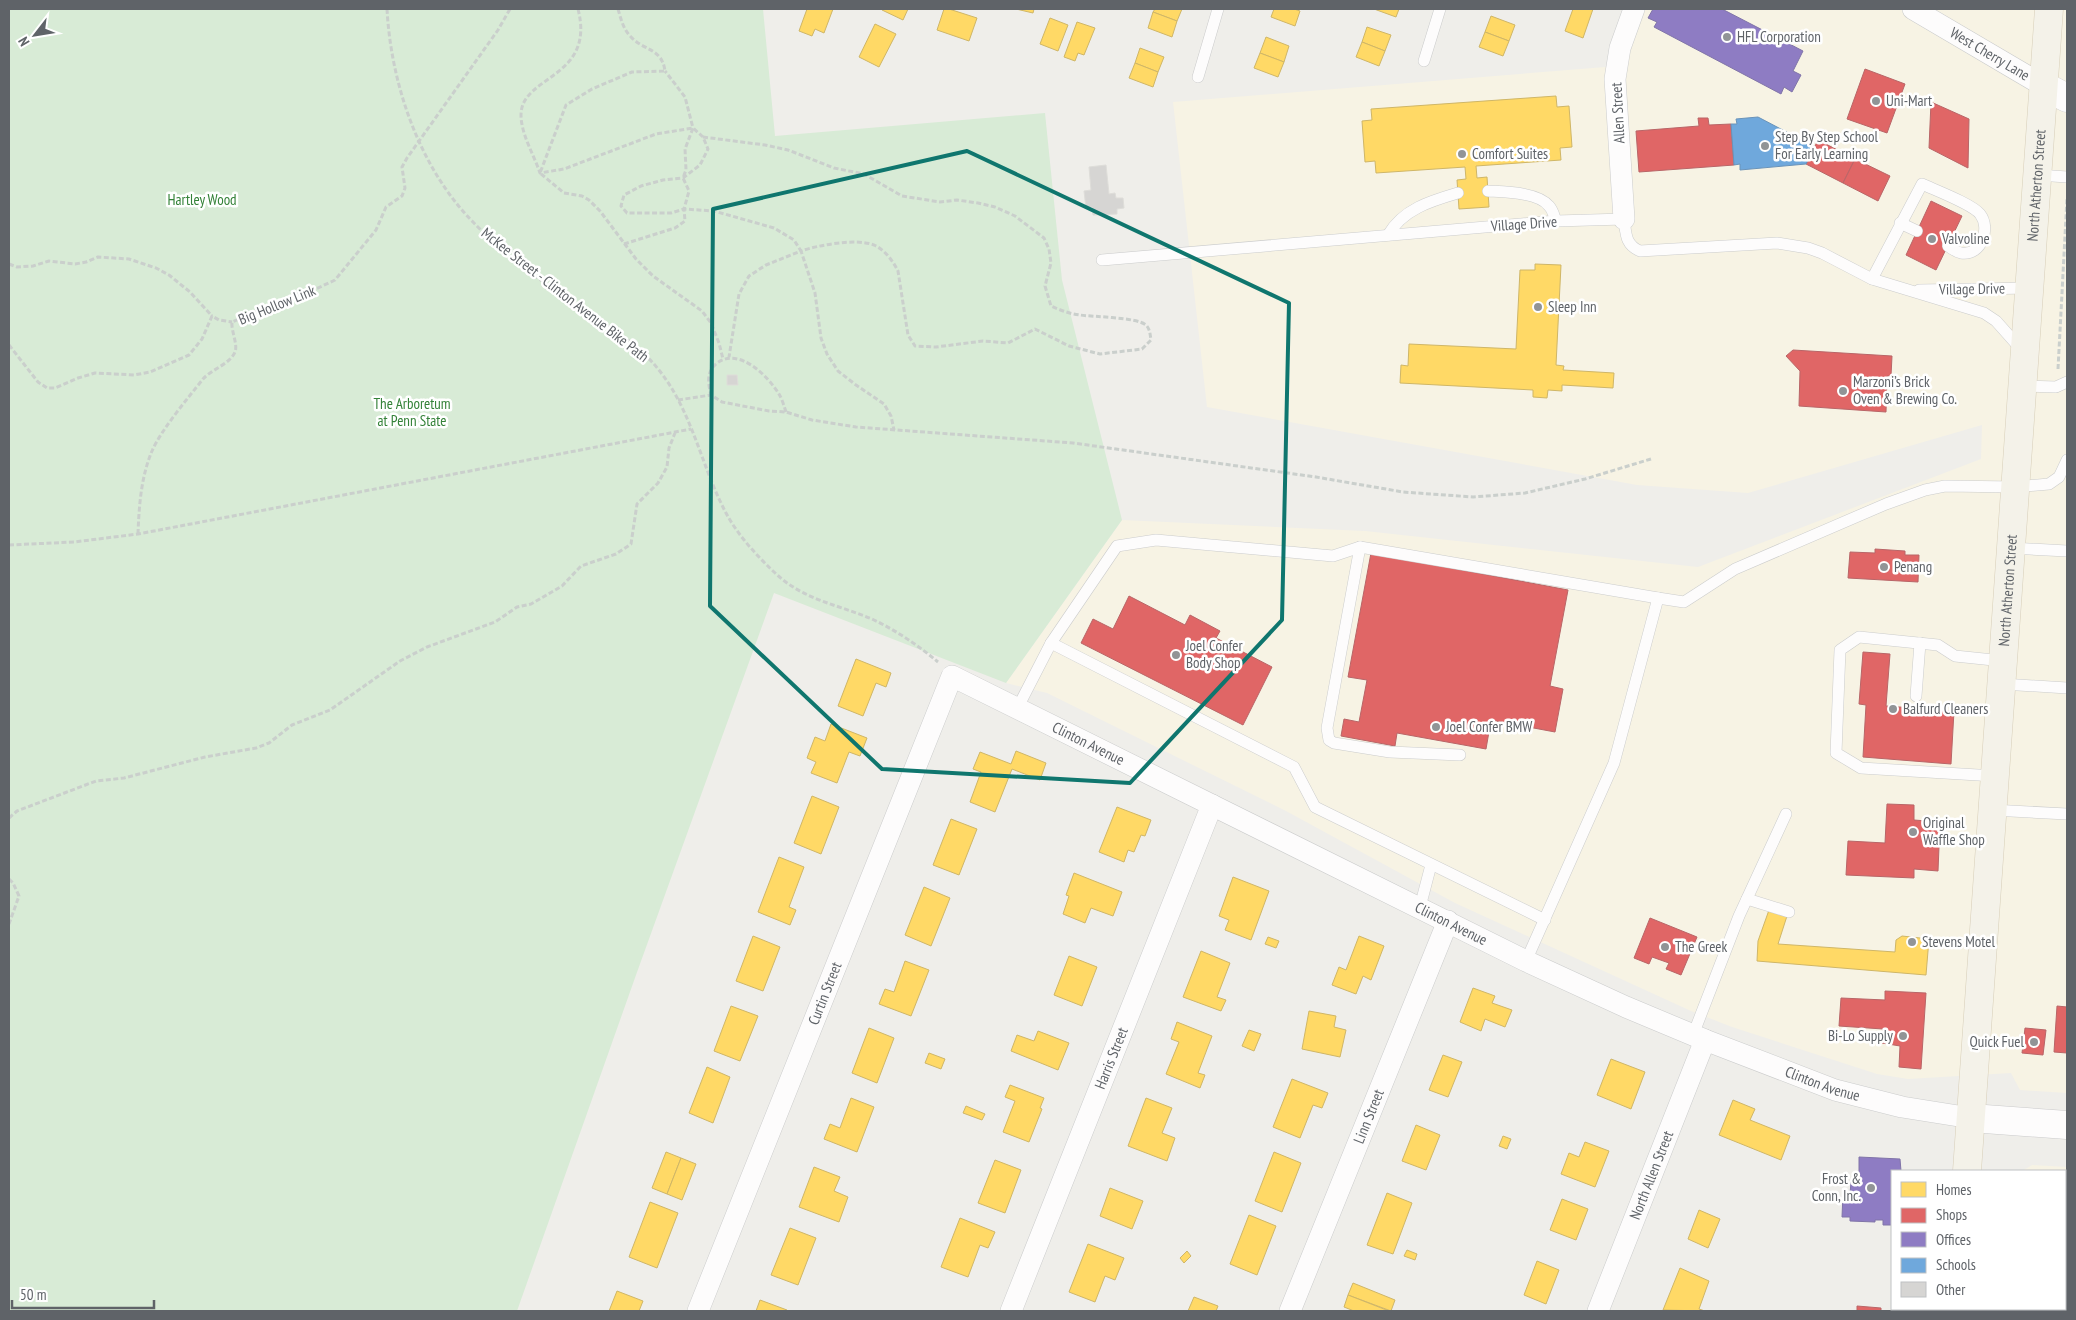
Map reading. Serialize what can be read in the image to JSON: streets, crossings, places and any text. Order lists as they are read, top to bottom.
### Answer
{
  "streets": {
    "main road": ["North Atherton Street"],
    "street": [
      "West Cherry Lane",
      "Allen Street",
      "Clinton Avenue",
      "Curtin Street",
      "Harris Street",
      "Linn Street",
      "North Allen Street"
    ],
    "lane": ["Village Drive"],
    "path": ["McKee Street - Clinton Avenue Bike Path", "Big Hollow Link"]
  },
  "crossings": [
    ["West Cherry Lane", "North Atherton Street"],
    ["Allen Street", "Village Drive"],
    ["North Atherton Street", "Village Drive"],
    ["North Atherton Street", "Clinton Avenue"],
    ["McKee Street - Clinton Avenue Bike Path", "Big Hollow Link"],
    ["McKee Street - Clinton Avenue Bike Path", "Clinton Avenue"],
    ["McKee Street - Clinton Avenue Bike Path", "Curtin Street"],
    ["Clinton Avenue", "Curtin Street"],
    ["Clinton Avenue", "Harris Street"],
    ["Clinton Avenue", "Linn Street"],
    ["Clinton Avenue", "North Allen Street"]
  ],
  "parks": ["Hartley Wood", "The Arboretum at Penn State"],
  "places": [
    "HFL Corporation",
    "Uni-Mart",
    "Step By Step School For Early Learning",
    "Comfort Suites",
    "Valvoline",
    "Sleep Inn",
    "Marzoni’s Brick Oven & Brewing Co.",
    "Penang",
    "Joel Confer Body Shop",
    "Balfurd Cleaners",
    "Joel Confer BMW",
    "Original Waffle Shop",
    "Stevens Motel",
    "The Greek",
    "Bi-Lo Supply",
    "Quick Fuel",
    "Frost & Conn, Inc."
  ],
  "legend": [
    "Homes",
    "Shops",
    "Offices",
    "Schools",
    "Other"
  ],
  "scale_bar": "50 m",
  "north": "bottom left"
}
